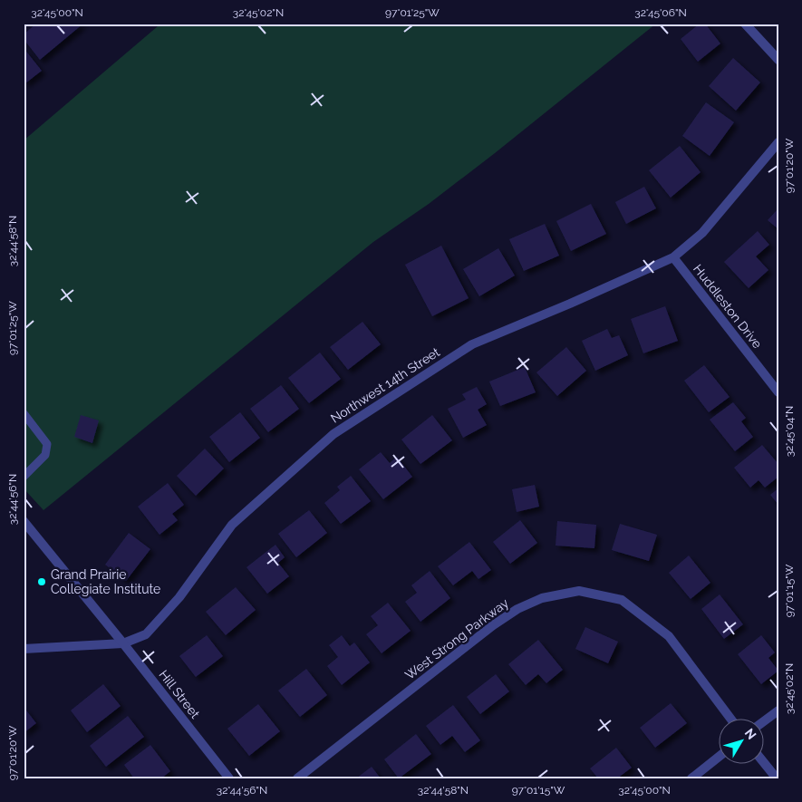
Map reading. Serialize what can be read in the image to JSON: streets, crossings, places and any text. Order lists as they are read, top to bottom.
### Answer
{
  "streets": {
    "street": [
      "Huddleston Drive",
      "Northwest 14th Street",
      "West Strong Parkway",
      "Hill Street"
    ]
  },
  "crossings": [
    ["Huddleston Drive", "Northwest 14th Street"],
    ["Northwest 14th Street", "Hill Street"]
  ],
  "places": ["Grand Prairie Collegiate Institute"],
  "north": "top right",
  "coordinates": [
    "32°45'00\"N",
    "32°45'02\"N",
    "97°01'25\"W",
    "32°45'06\"N",
    "97°01'20\"W",
    "32°44'58\"N",
    "32°45'04\"N",
    "32°44'56\"N",
    "97°01'15\"W"
  ]
}
